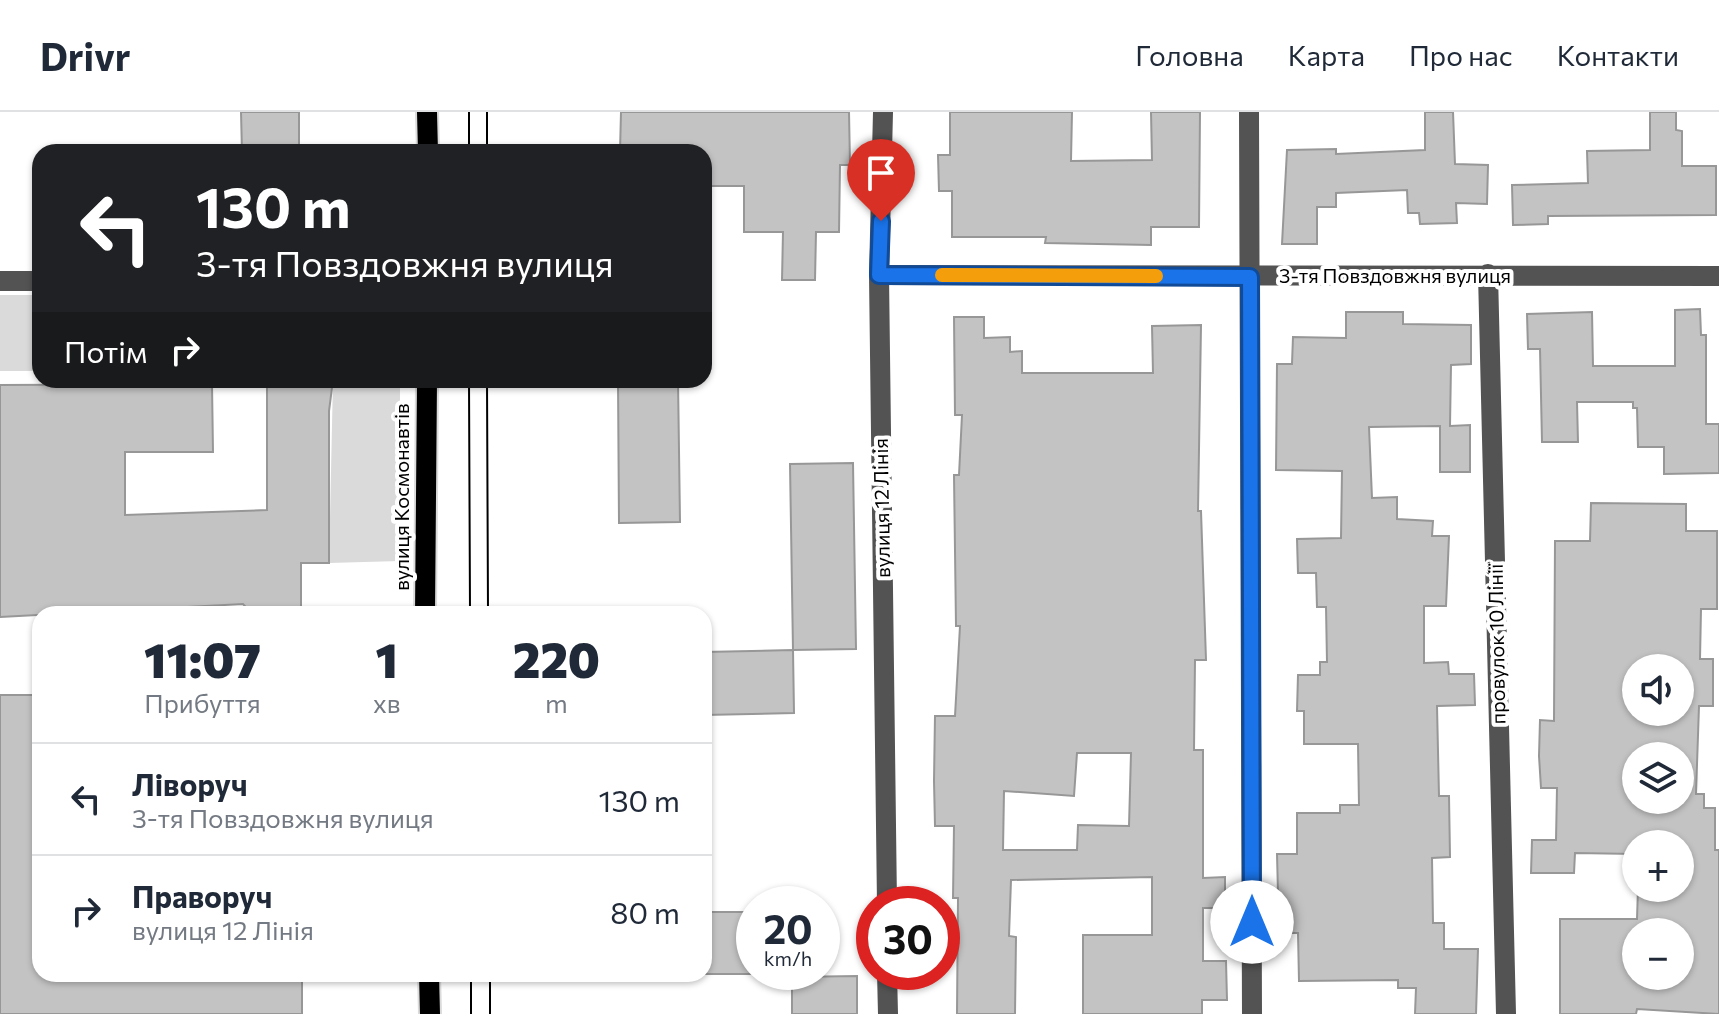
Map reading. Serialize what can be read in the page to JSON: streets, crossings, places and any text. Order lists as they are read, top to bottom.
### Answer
{
  "streets": {
    "main road": ["вулиця Космонавтів"],
    "street": ["3-тя Повздовжня вулиця", "вулиця 12 Лінія", "провулок 10 Лінії"]
  },
  "crossings": [
    ["3-тя Повздовжня вулиця", "вулиця 12 Лінія"],
    ["3-тя Повздовжня вулиця", "провулок 10 Лінії"]
  ],
  "page": {
    "header": "Drivr",
    "nav": [
      "Головна",
      "Карта",
      "Про нас",
      "Контакти"
    ],
    "turn": ["130 m", "3-тя Повздовжня вулиця"],
    "then": "Потім",
    "eta": [
      "11:07",
      "Прибуття",
      "1",
      "хв",
      "220",
      "m"
    ],
    "map_buttons": ["+", "−"],
    "list": [
      {
        "name": "Ліворуч",
        "note": "3-тя Повздовжня вулиця",
        "value": "130 m"
      },
      {
        "name": "Праворуч",
        "note": "вулиця 12 Лінія",
        "value": "80 m"
      }
    ],
    "speed": "20 km/h",
    "limit": "30"
  }
}
